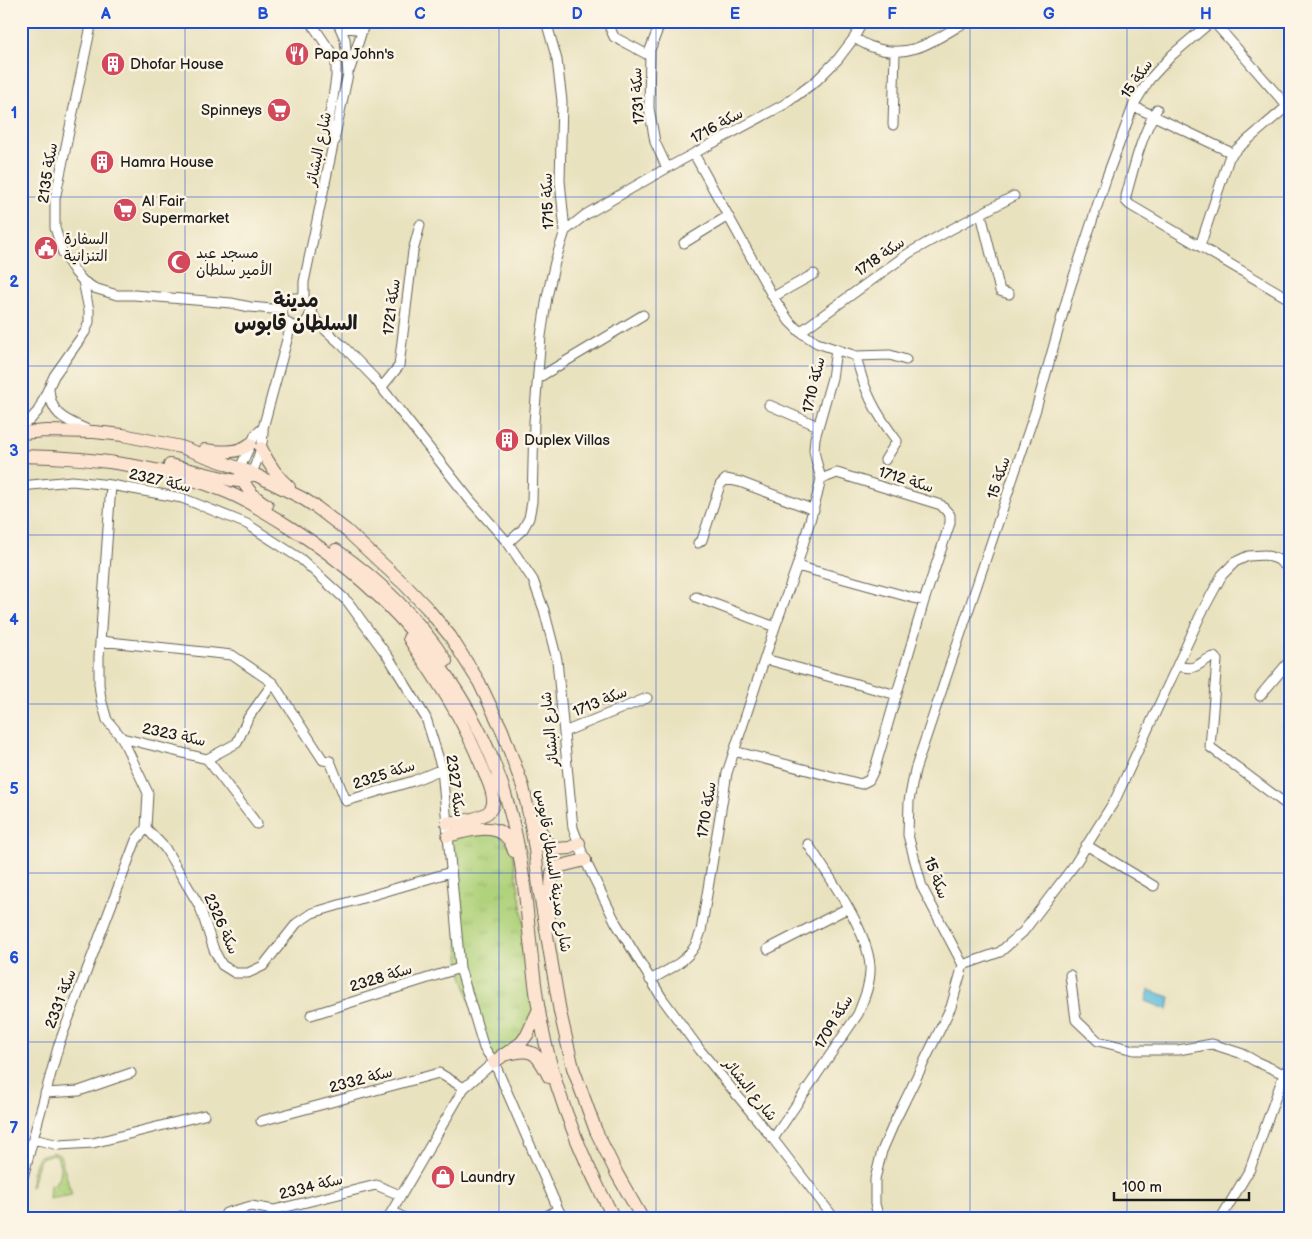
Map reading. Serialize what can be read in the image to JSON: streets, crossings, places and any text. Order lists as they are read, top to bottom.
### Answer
{
  "streets": {
    "main road": ["شارع مدينة السلطان قابوس"],
    "street": [
      "سكة 15",
      "سكة 1731",
      "سكة 1716",
      "شارع البشائر",
      "سكة 2135",
      "سكة 1715",
      "سكة 1718",
      "سكة 1721",
      "سكة 1710",
      "سكة 1712",
      "سكة 2327",
      "سكة 1713",
      "سكة 2323",
      "سكة 2325",
      "سكة 2326",
      "سكة 2328",
      "سكة 2331",
      "سكة 1709",
      "سكة 2332",
      "سكة 2334"
    ]
  },
  "crossings": [
    ["سكة 1731", "سكة 1716"],
    ["سكة 1716", "سكة 1715"],
    ["شارع البشائر", "سكة 2135"],
    ["شارع البشائر", "سكة 1715"],
    ["شارع البشائر", "سكة 1721"],
    ["شارع البشائر", "سكة 1710"],
    ["شارع البشائر", "سكة 1713"],
    ["شارع البشائر", "سكة 1709"],
    ["سكة 1710", "سكة 1712"],
    ["سكة 2327", "سكة 2323"],
    ["سكة 2327", "سكة 2325"],
    ["سكة 2327", "سكة 2326"],
    ["سكة 2327", "سكة 2328"],
    ["سكة 2323", "سكة 2325"],
    ["سكة 2323", "سكة 2326"],
    ["سكة 2323", "سكة 2331"],
    ["سكة 2326", "سكة 2331"]
  ],
  "districts": ["مدينة السلطان قابوس"],
  "places": {
    "restaurant": ["Papa John's"],
    "building": ["Dhofar House", "Hamra House", "Duplex Villas"],
    "supermarket": ["Spinneys", "Al Fair Supermarket"],
    "public building": ["السفارة التنزانية"],
    "mosque": ["مسجد عبد الأمير سلطان"],
    "shop": ["Laundry"]
  },
  "scale_bar": "100 m",
  "grid": {
    "columns": [
      "A",
      "B",
      "C",
      "D",
      "E",
      "F",
      "G",
      "H"
    ],
    "rows": [
      "1",
      "2",
      "3",
      "4",
      "5",
      "6",
      "7"
    ]
  }
}
